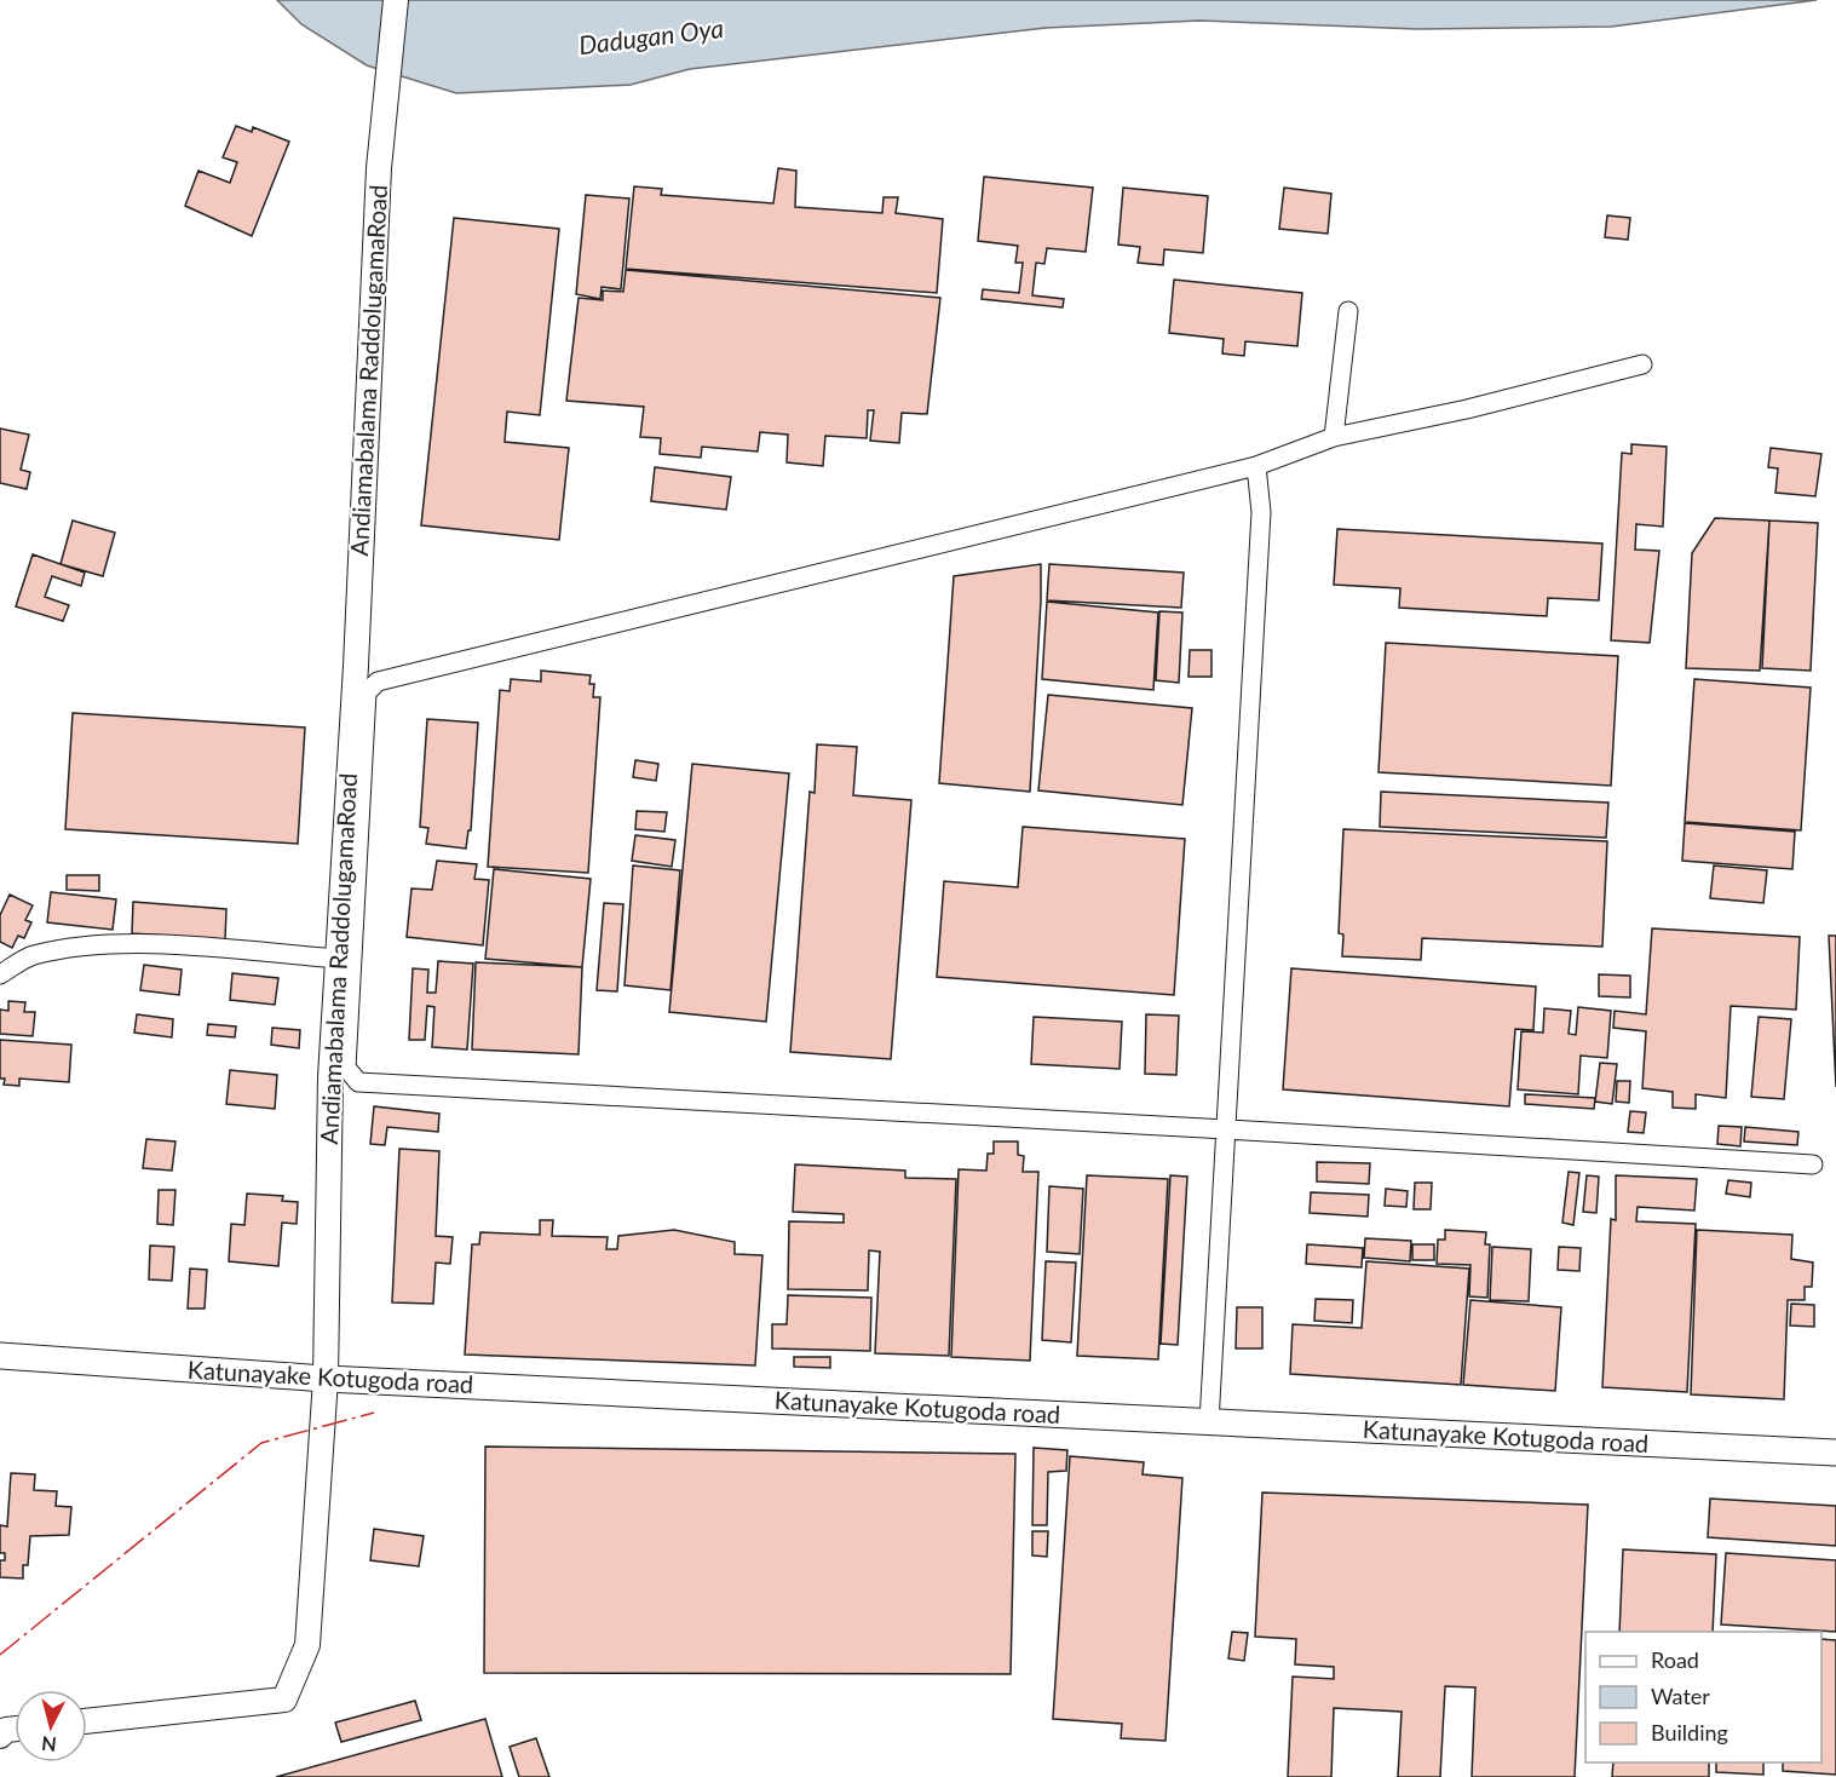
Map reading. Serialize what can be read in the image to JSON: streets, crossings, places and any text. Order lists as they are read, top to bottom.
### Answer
{
  "streets": {
    "main road": ["Katunayake Kotugoda road"],
    "street": ["Andiamabalama RaddolugamaRoad"]
  },
  "crossings": [
    ["Andiamabalama RaddolugamaRoad", "Katunayake Kotugoda road"]
  ],
  "water": ["Dadugan Oya"],
  "legend": ["Road", "Water", "Building"],
  "north": "bottom"
}
